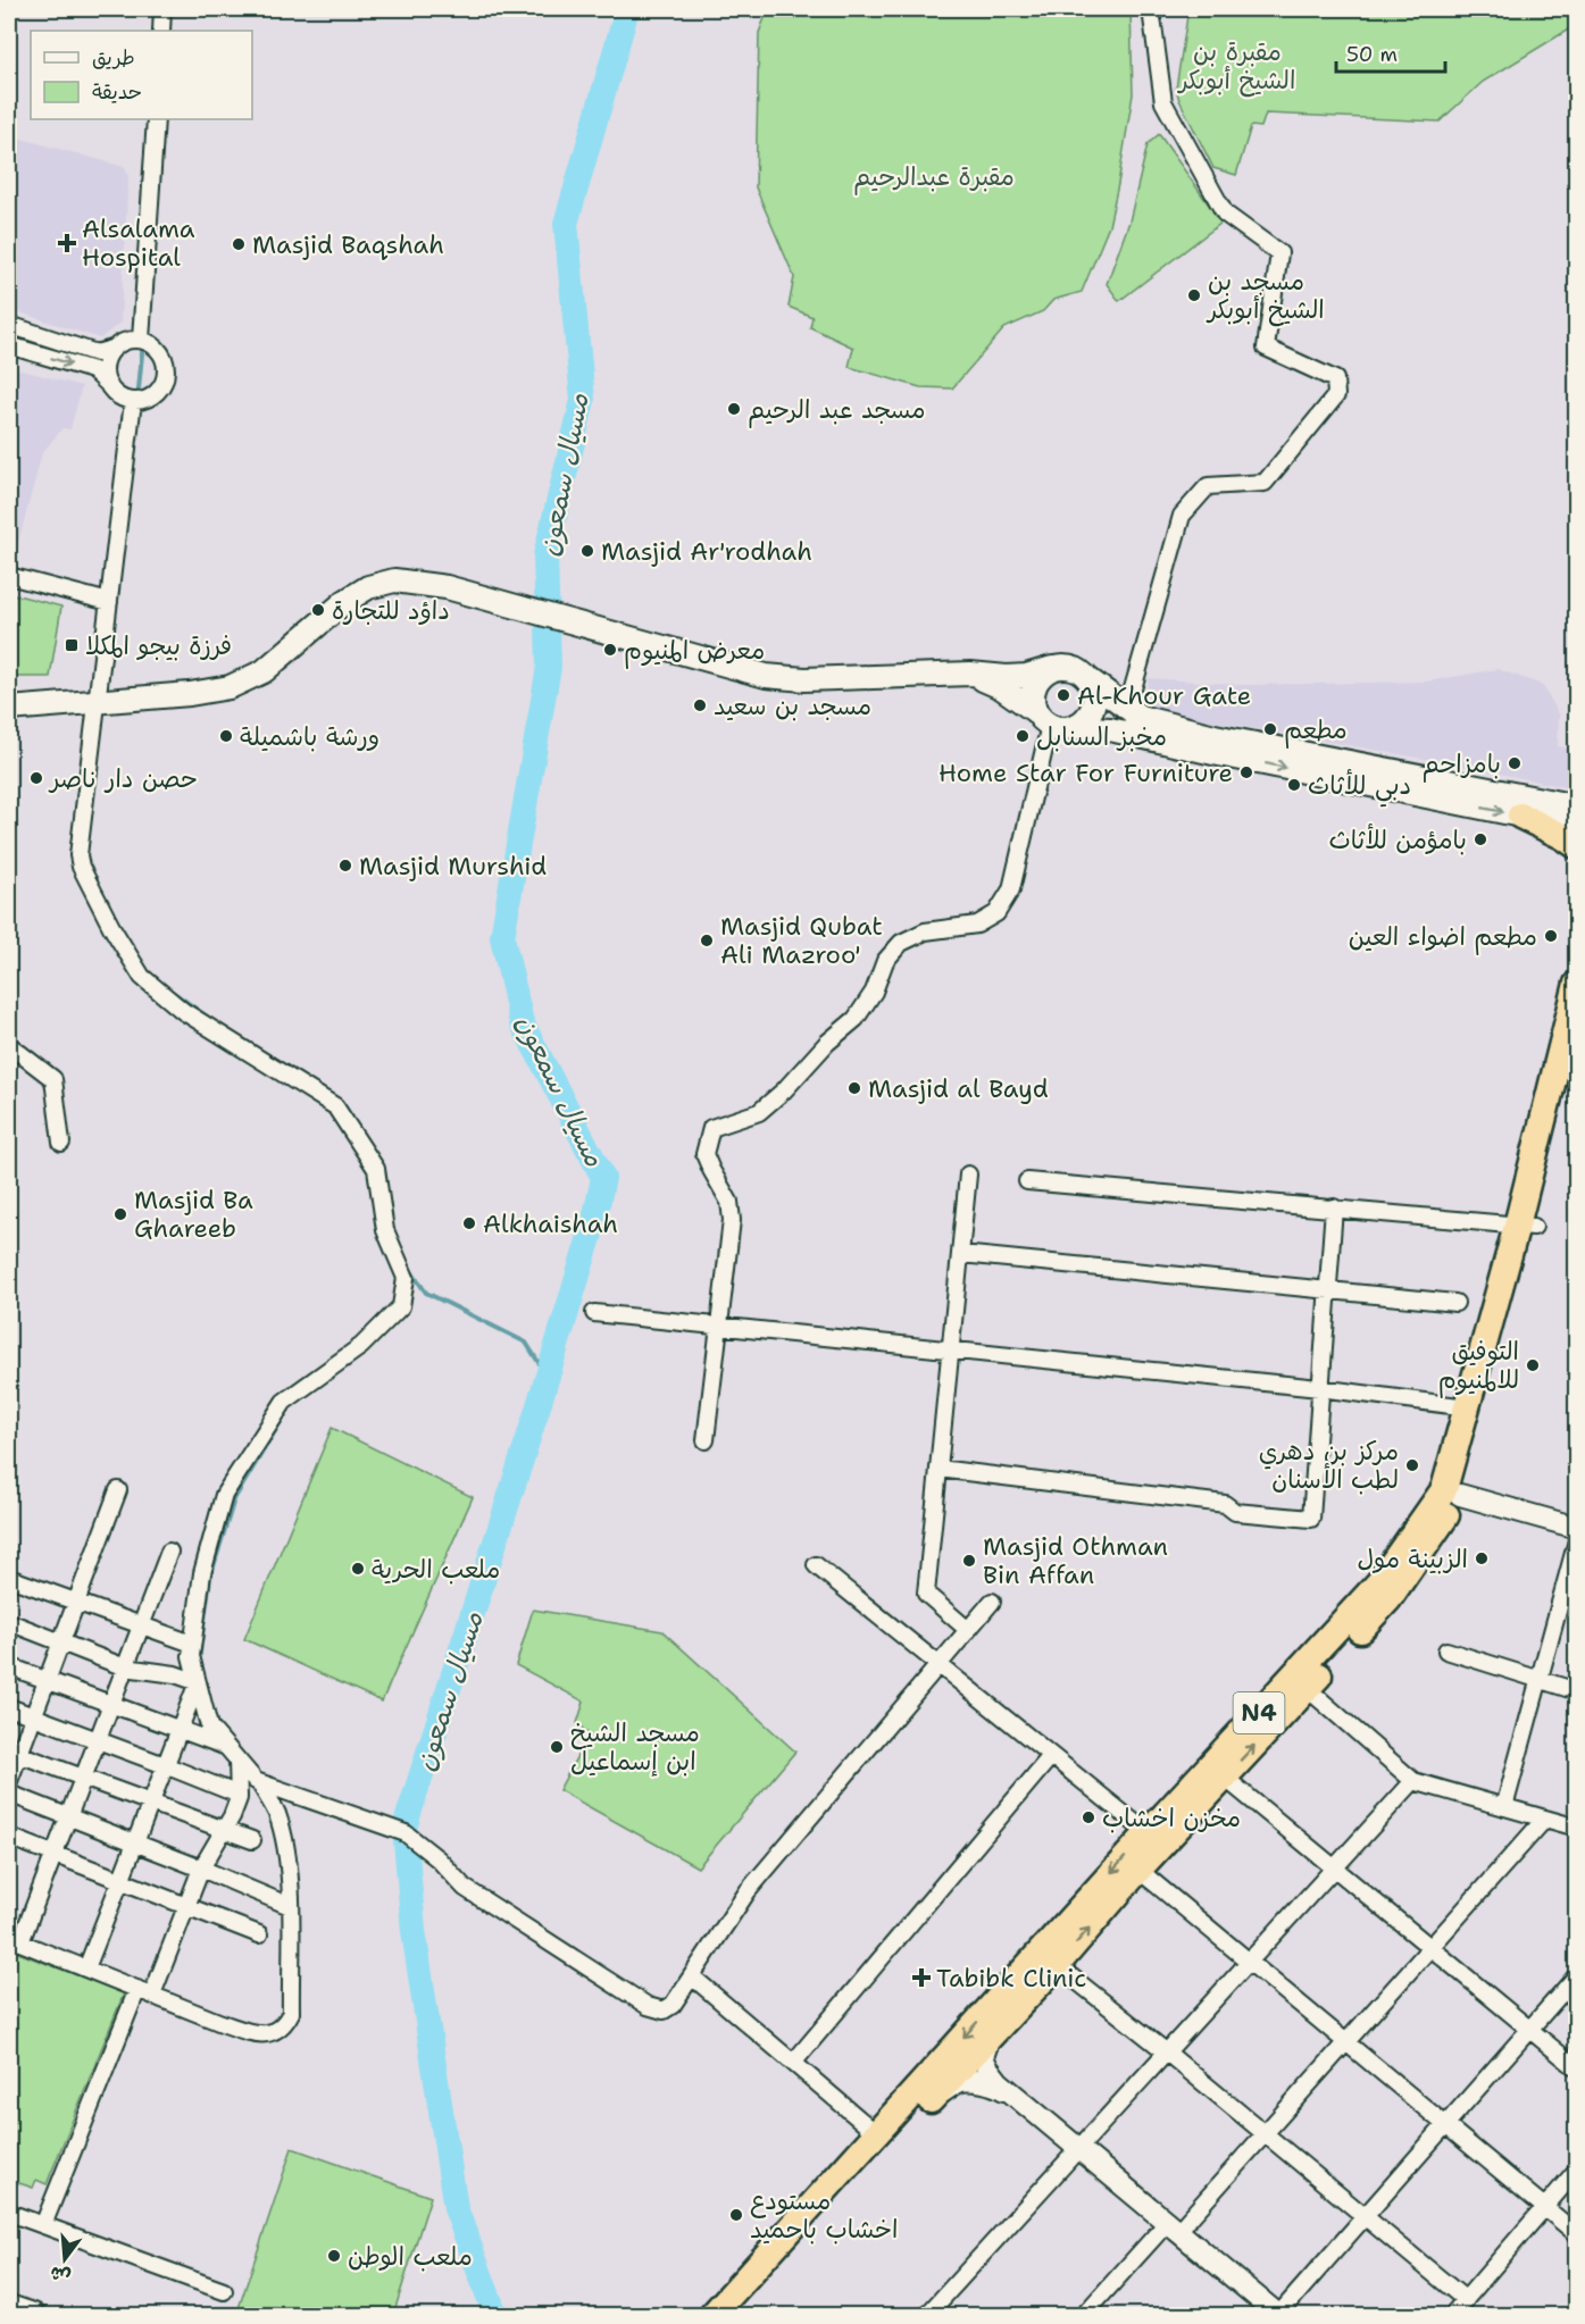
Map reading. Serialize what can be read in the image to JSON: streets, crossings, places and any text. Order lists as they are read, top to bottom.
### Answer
{
  "streets": {
    "highway": ["N4"]
  },
  "water": ["مسيال سمعون"],
  "parks": ["مقبرة بن الشيخ أبوبكر", "مقبرة عبدالرحيم"],
  "places": {
    "health": ["Alsalama Hospital", "Tabibk Clinic"],
    "other": [
      "Masjid Baqshah",
      "مسجد بن الشيخ أبوبكر",
      "مسجد عبد الرحيم",
      "Masjid Ar'rodhah",
      "داؤد للتجارة",
      "معرض المنيوم",
      "Al-Khour Gate",
      "مسجد بن سعيد",
      "مطعم",
      "ورشة باشميلة",
      "مخبز السنابل",
      "بامزاحم",
      "Home Star For Furniture",
      "حصن دار ناصر",
      "دبي للأثاث",
      "بامؤمن للأثاث",
      "Masjid Murshid",
      "مطعم اضواء العين",
      "Masjid Qubat Ali Mazroo'",
      "Masjid al Bayd",
      "Masjid Ba Ghareeb",
      "Alkhaishah",
      "التوفيق للالمنيوم",
      "مركز بن دهري لطب الأسنان",
      "الزبينة مول",
      "Masjid Othman Bin Affan",
      "ملعب الحرية",
      "مسجد الشيخ ابن إسماعيل",
      "مخزن اخشاب",
      "مستودع اخشاب باحميد",
      "ملعب الوطن"
    ],
    "transit": ["فرزة بيجو المكلا"]
  },
  "legend": ["طريق", "حديقة"],
  "scale_bar": "50 m",
  "north": "bottom"
}
